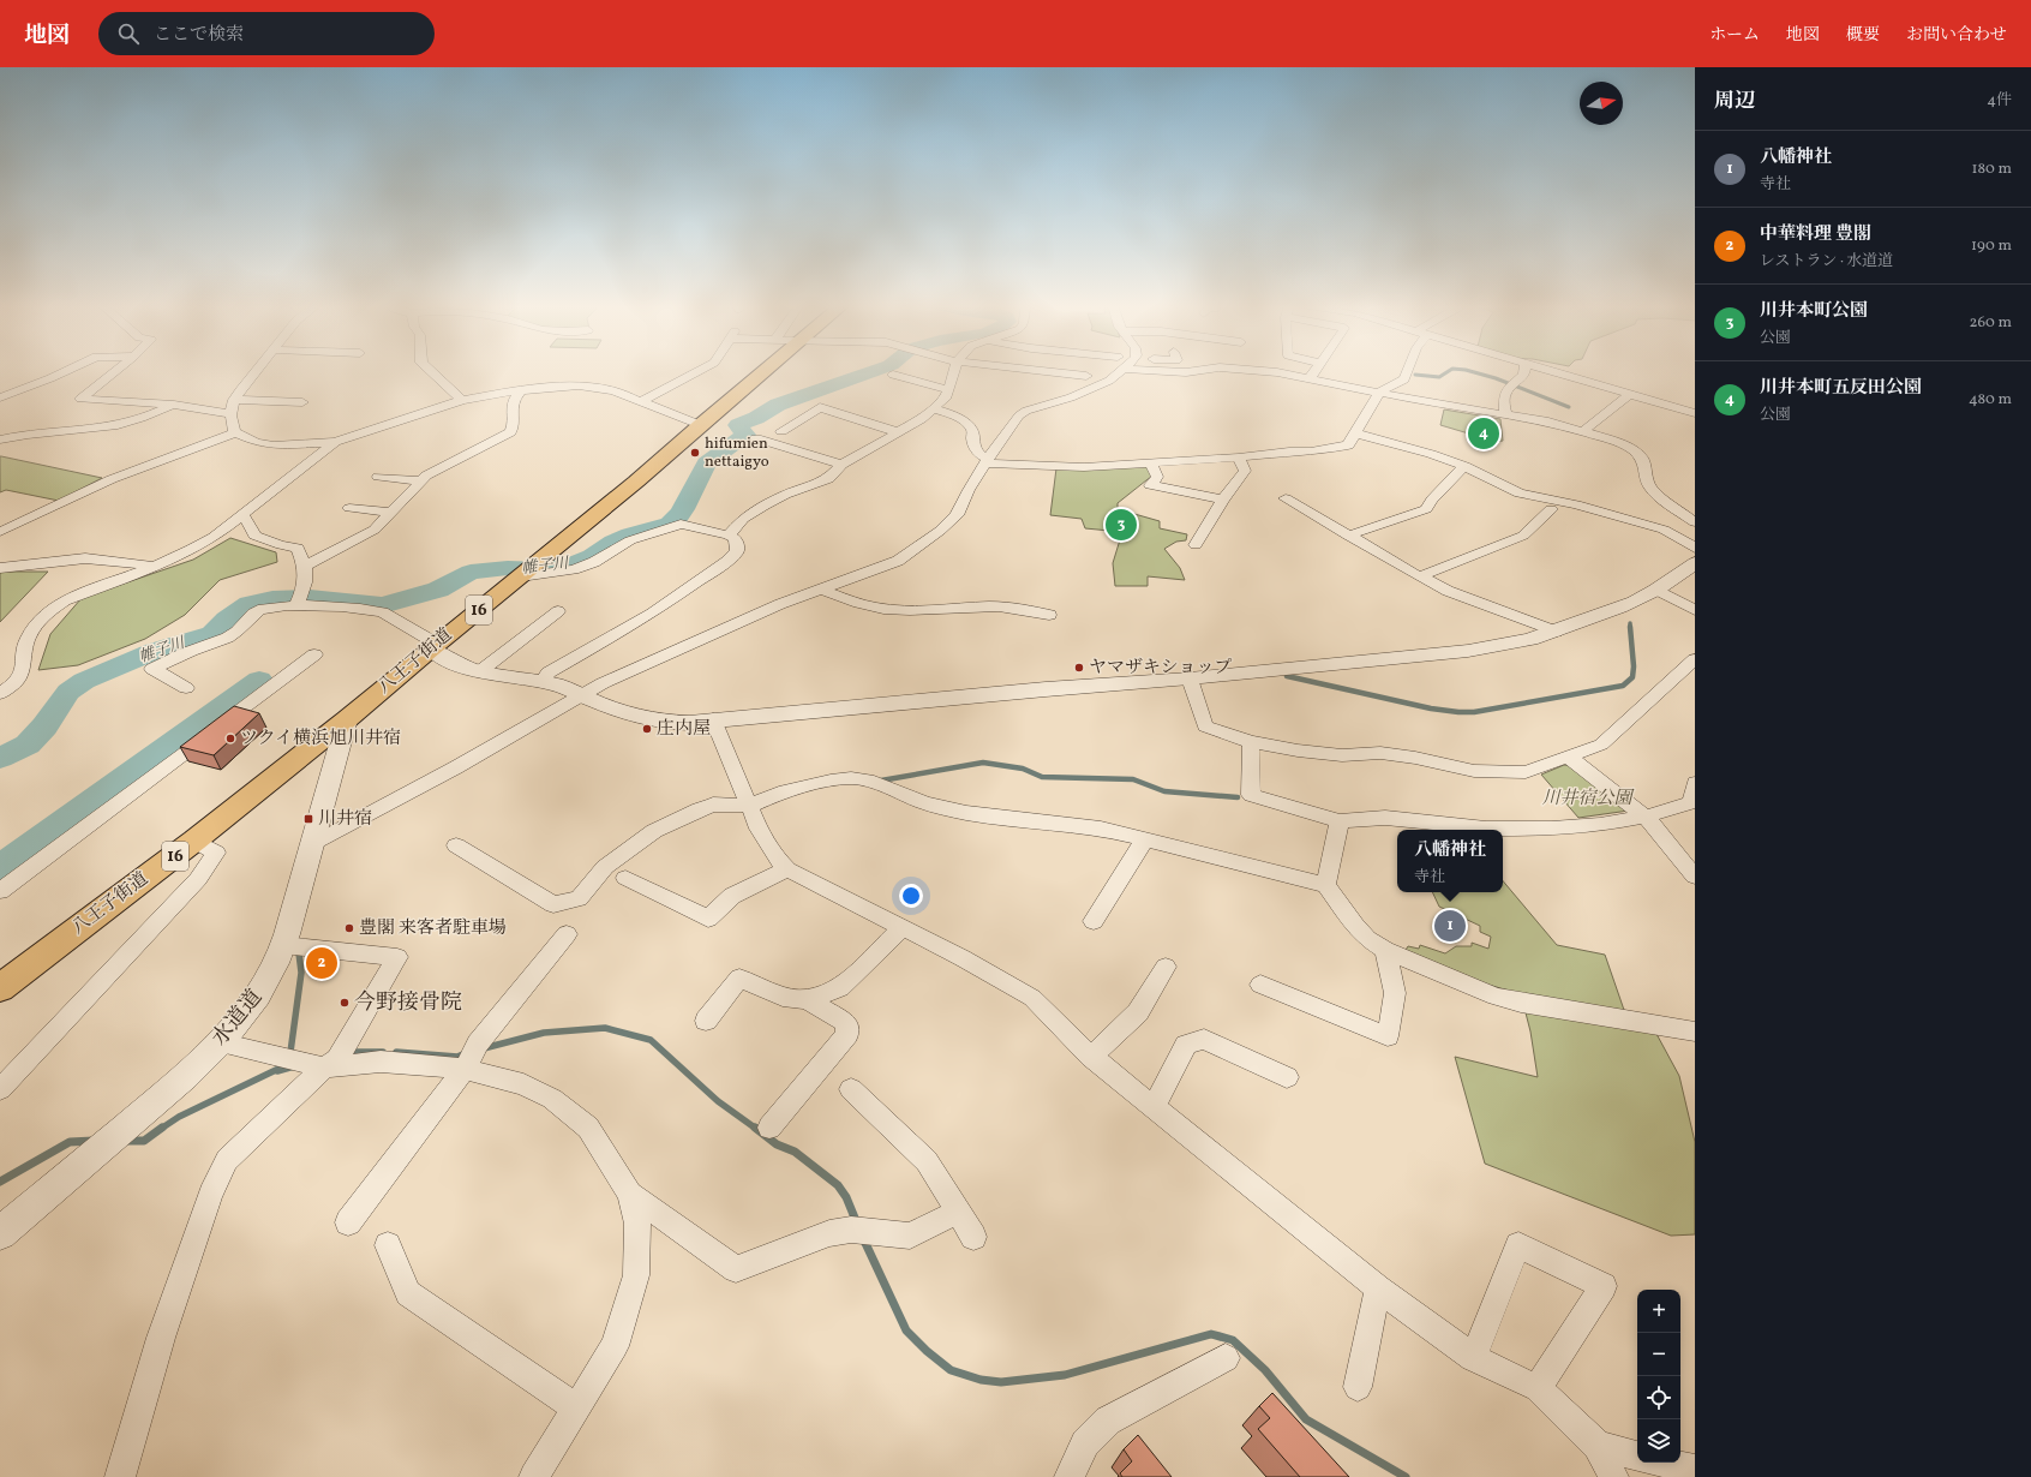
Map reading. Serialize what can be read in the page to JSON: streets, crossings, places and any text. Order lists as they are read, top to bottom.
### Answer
{
  "streets": {
    "highway": ["16", "八王子街道"],
    "street": ["水道道"]
  },
  "crossings": [
    ["八王子街道", "水道道"]
  ],
  "water": ["帷子川"],
  "parks": ["川井宿公園"],
  "places": {
    "other": [
      "hifumien nettaigyo",
      "ヤマザキショップ",
      "庄内屋",
      "ツクイ横浜旭川井宿",
      "豊閣 来客者駐車場",
      "今野接骨院"
    ],
    "transit": ["川井宿"]
  },
  "north": "right",
  "page": {
    "header": "地図",
    "search": "ここで検索",
    "nav": [
      "ホーム",
      "地図",
      "概要",
      "お問い合わせ"
    ],
    "heading": ["周辺", "4件"],
    "list": [
      {
        "mark": "1",
        "name": "八幡神社",
        "note": "寺社",
        "value": "180 m"
      },
      {
        "mark": "2",
        "name": "中華料理 豊閣",
        "note": "レストラン · 水道道",
        "value": "190 m"
      },
      {
        "mark": "3",
        "name": "川井本町公園",
        "note": "公園",
        "value": "260 m"
      },
      {
        "mark": "4",
        "name": "川井本町五反田公園",
        "note": "公園",
        "value": "480 m"
      }
    ],
    "pins": [
      "4",
      "3",
      "1",
      "2"
    ],
    "popup": ["八幡神社", "寺社"],
    "map_buttons": ["+", "−"]
  }
}
